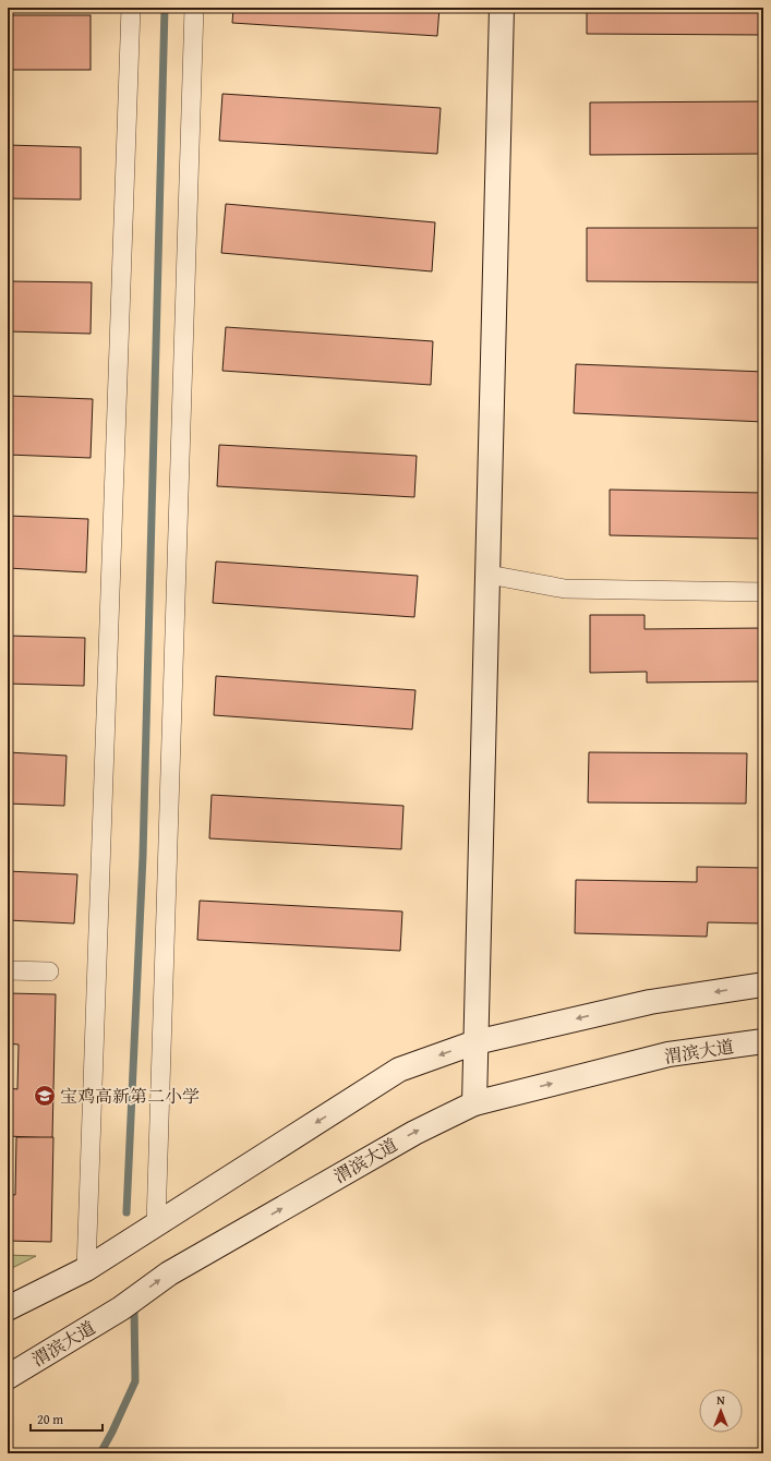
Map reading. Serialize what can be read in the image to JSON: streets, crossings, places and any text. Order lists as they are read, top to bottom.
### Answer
{
  "streets": {
    "main road": ["渭滨大道"]
  },
  "places": {
    "school or university": ["宝鸡高新第二小学"]
  },
  "scale_bar": "20 m",
  "north": "top"
}
